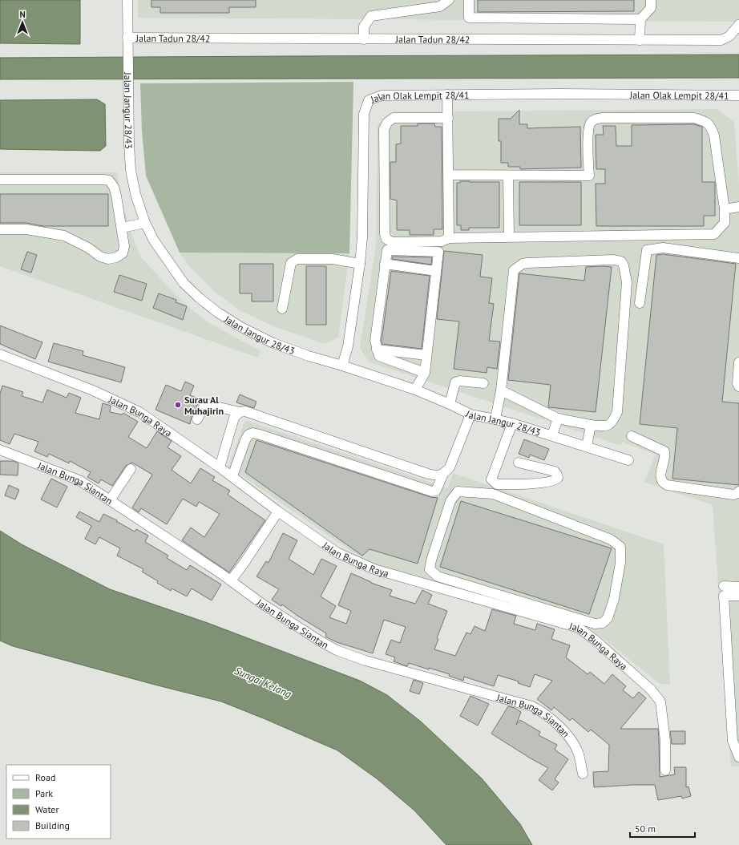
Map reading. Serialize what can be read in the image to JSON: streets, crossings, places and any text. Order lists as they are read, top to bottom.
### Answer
{
  "streets": {
    "street": [
      "Jalan Tadun 28/42",
      "Jalan Olak Lempit 28/41",
      "Jalan Jangur 28/43",
      "Jalan Bunga Raya",
      "Jalan Bunga Siantan"
    ]
  },
  "crossings": [
    ["Jalan Tadun 28/42", "Jalan Jangur 28/43"],
    ["Jalan Olak Lempit 28/41", "Jalan Jangur 28/43"]
  ],
  "water": ["Sungai Kelang"],
  "places": ["Surau Al Muhajirin"],
  "legend": [
    "Road",
    "Park",
    "Water",
    "Building"
  ],
  "scale_bar": "50 m",
  "north": "top"
}
